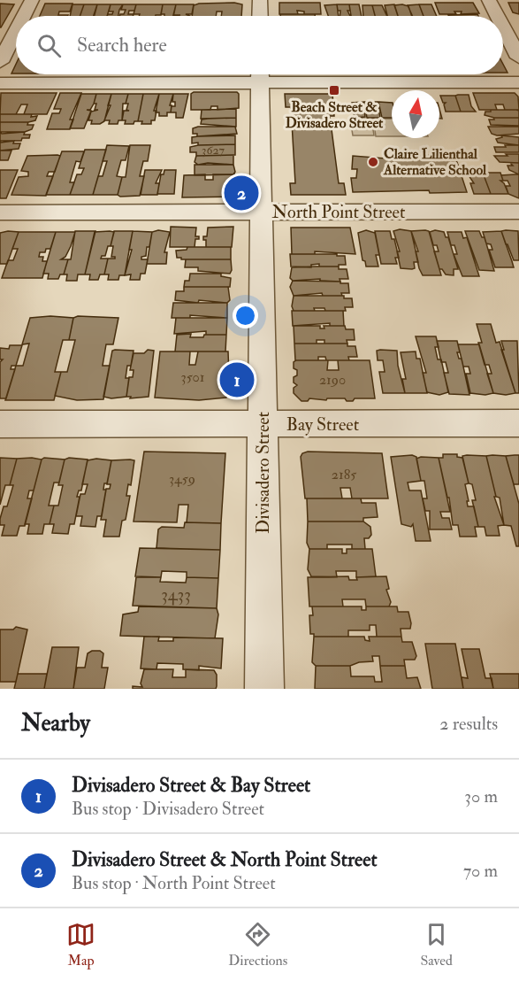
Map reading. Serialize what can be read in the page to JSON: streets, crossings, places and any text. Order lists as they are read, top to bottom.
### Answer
{
  "streets": {
    "street": ["North Point Street", "Bay Street", "Divisadero Street"]
  },
  "crossings": [
    ["North Point Street", "Divisadero Street"],
    ["Bay Street", "Divisadero Street"]
  ],
  "places": {
    "transit": ["Beach Street & Divisadero Street"],
    "other": ["Claire Lilienthal Alternative School"]
  },
  "house_numbers": [
    "3627",
    "3501",
    "2190",
    "2185",
    "3459",
    "3433"
  ],
  "north": "top",
  "page": {
    "search": "Search here",
    "pins": ["2", "1"],
    "heading": ["Nearby", "2 results"],
    "list": [
      {
        "mark": "1",
        "name": "Divisadero Street & Bay Street",
        "note": "Bus stop · Divisadero Street",
        "value": "30 m"
      },
      {
        "mark": "2",
        "name": "Divisadero Street & North Point Street",
        "note": "Bus stop · North Point Street",
        "value": "70 m"
      }
    ],
    "nav": ["Map", "Directions", "Saved"]
  }
}
